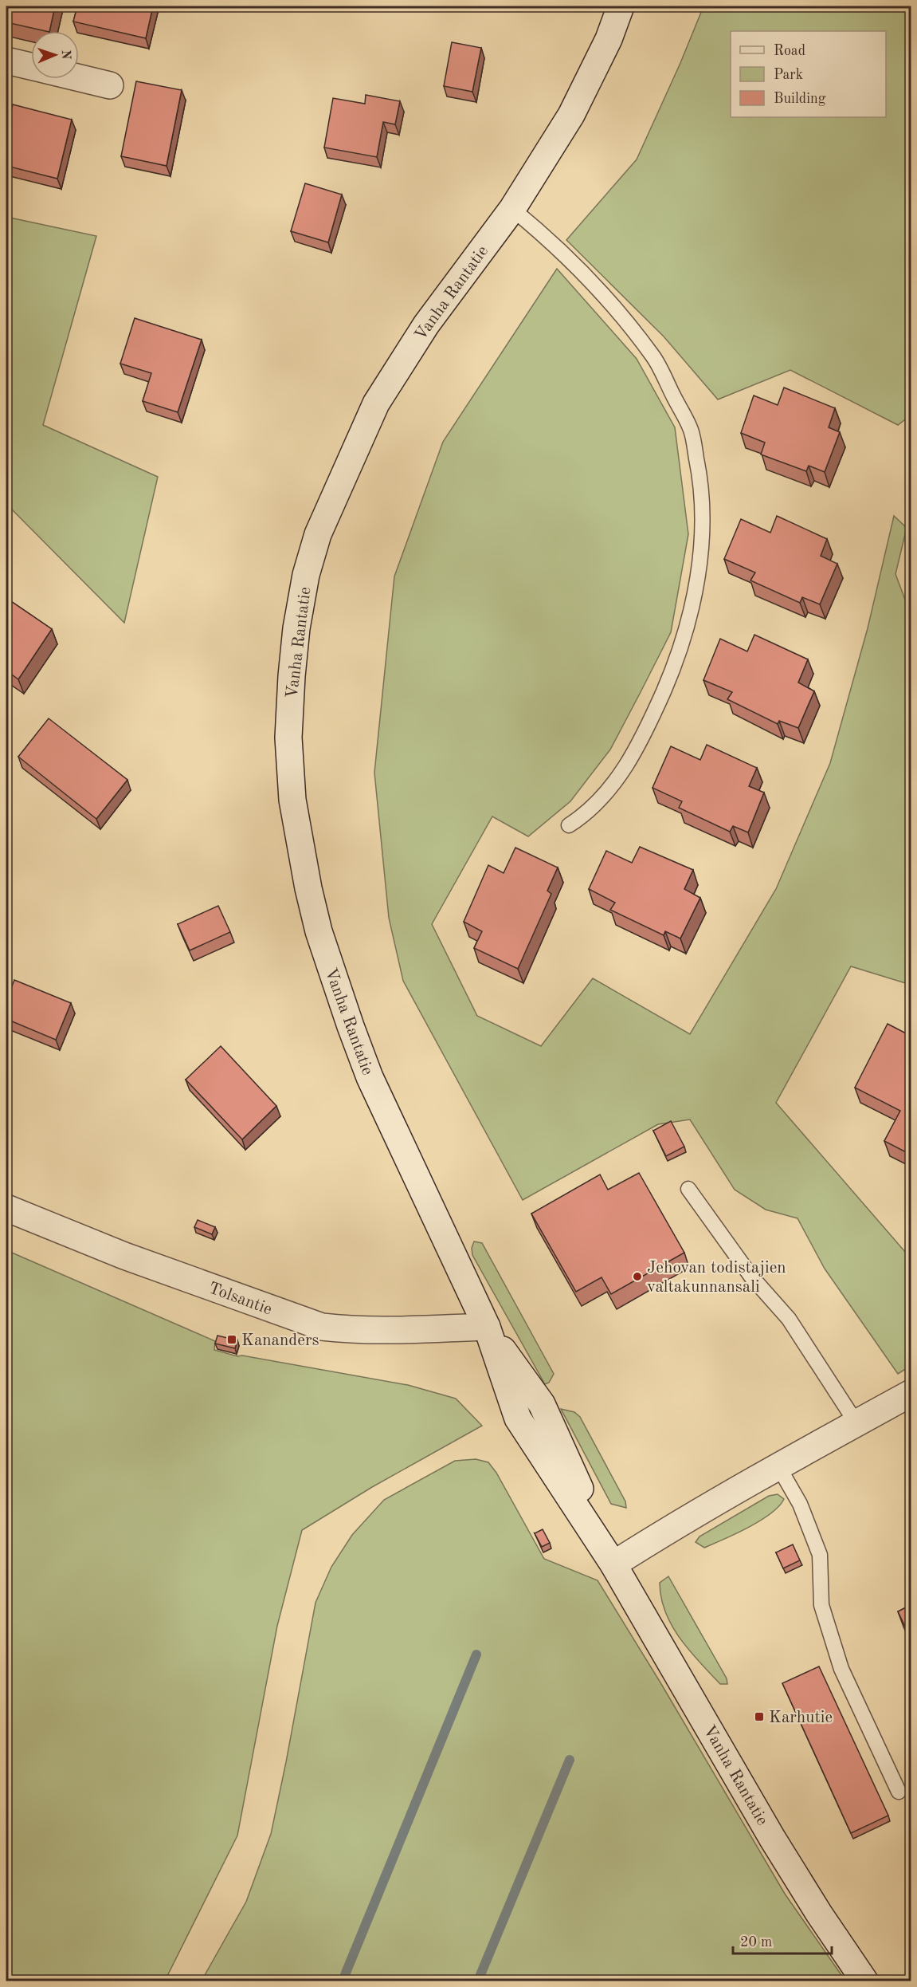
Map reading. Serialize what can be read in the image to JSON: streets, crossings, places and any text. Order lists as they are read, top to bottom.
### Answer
{
  "streets": {
    "main road": ["Vanha Rantatie", "Tolsantie"]
  },
  "crossings": [
    ["Vanha Rantatie", "Tolsantie"]
  ],
  "places": {
    "other": ["Jehovan todistajien valtakunnansali"],
    "transit": ["Kananders", "Karhutie"]
  },
  "legend": ["Road", "Park", "Building"],
  "scale_bar": "20 m",
  "north": "right"
}
